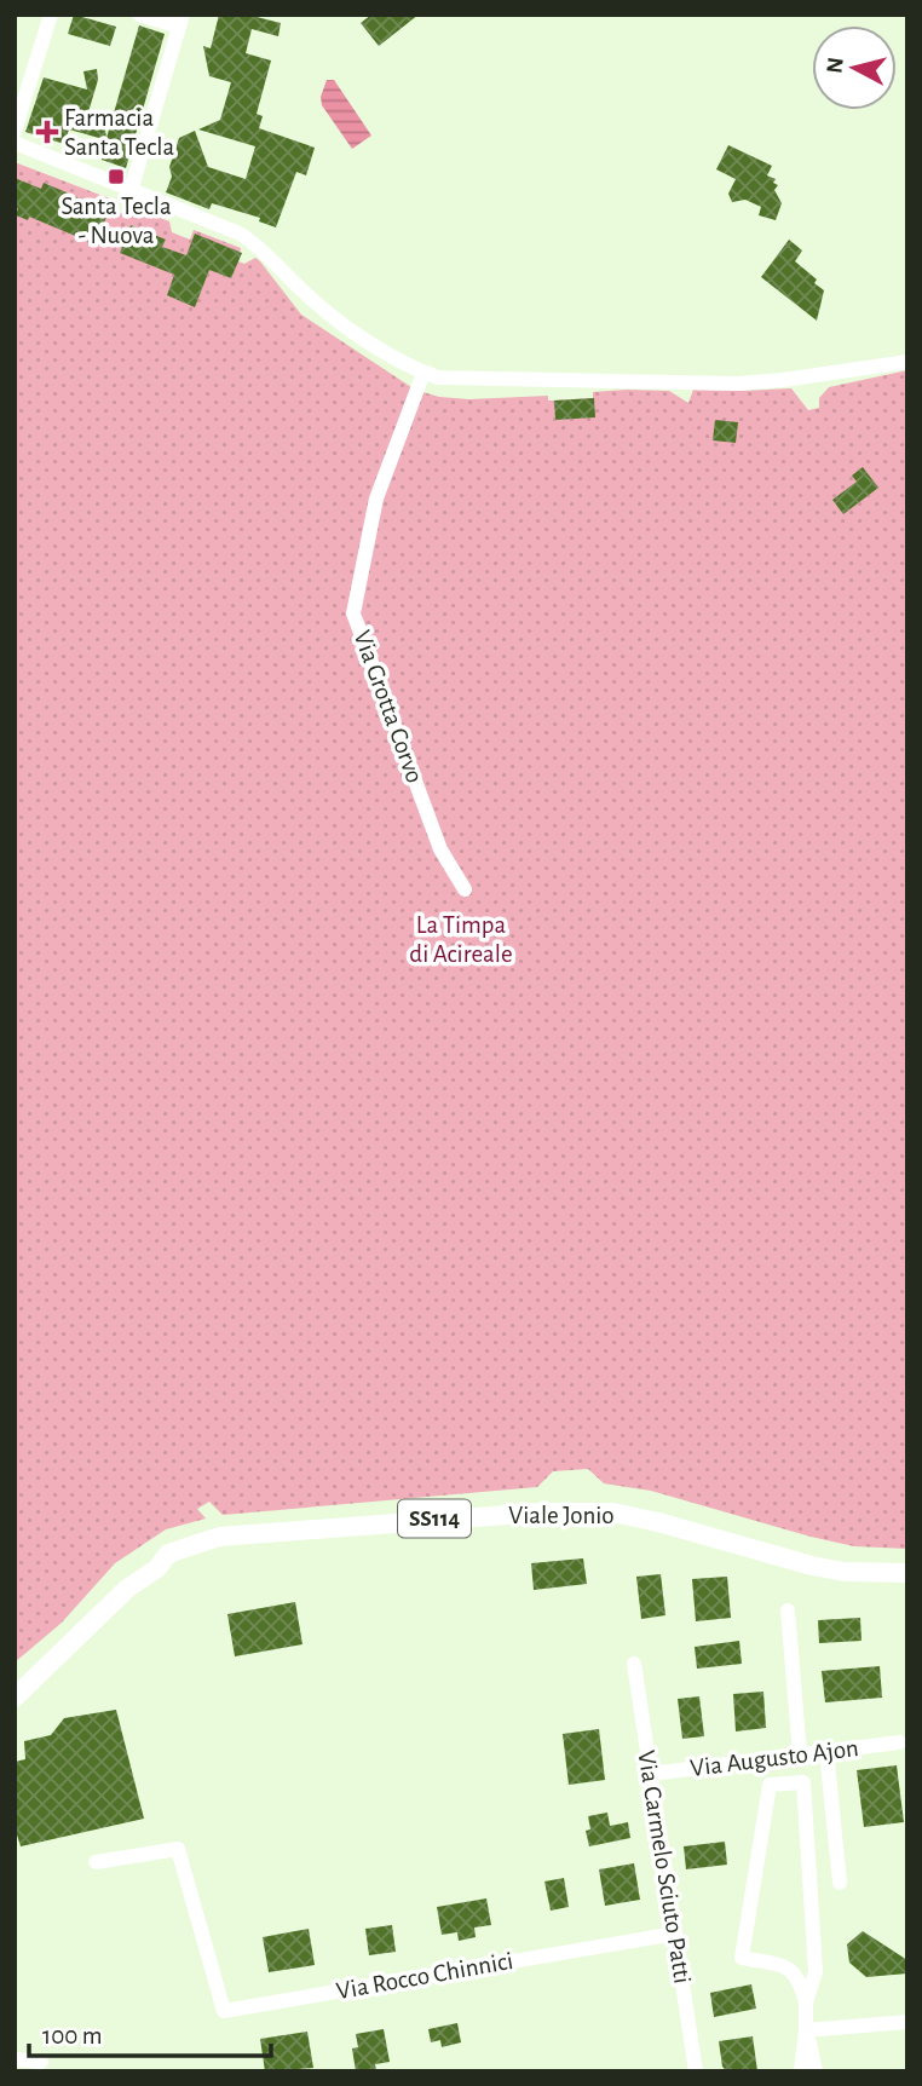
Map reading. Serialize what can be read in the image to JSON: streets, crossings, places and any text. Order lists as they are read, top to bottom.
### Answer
{
  "streets": {
    "main road": ["Viale Jonio", "SS114"],
    "street": [
      "Via Grotta Corvo",
      "Via Augusto Ajon",
      "Via Carmelo Sciuto Patti",
      "Via Rocco Chinnici"
    ]
  },
  "crossings": [
    ["Via Augusto Ajon", "Via Carmelo Sciuto Patti"],
    ["Via Carmelo Sciuto Patti", "Via Rocco Chinnici"]
  ],
  "parks": ["La Timpa di Acireale"],
  "places": {
    "health": ["Farmacia Santa Tecla"],
    "transit": ["Santa Tecla - Nuova"]
  },
  "scale_bar": "100 m",
  "north": "left"
}
